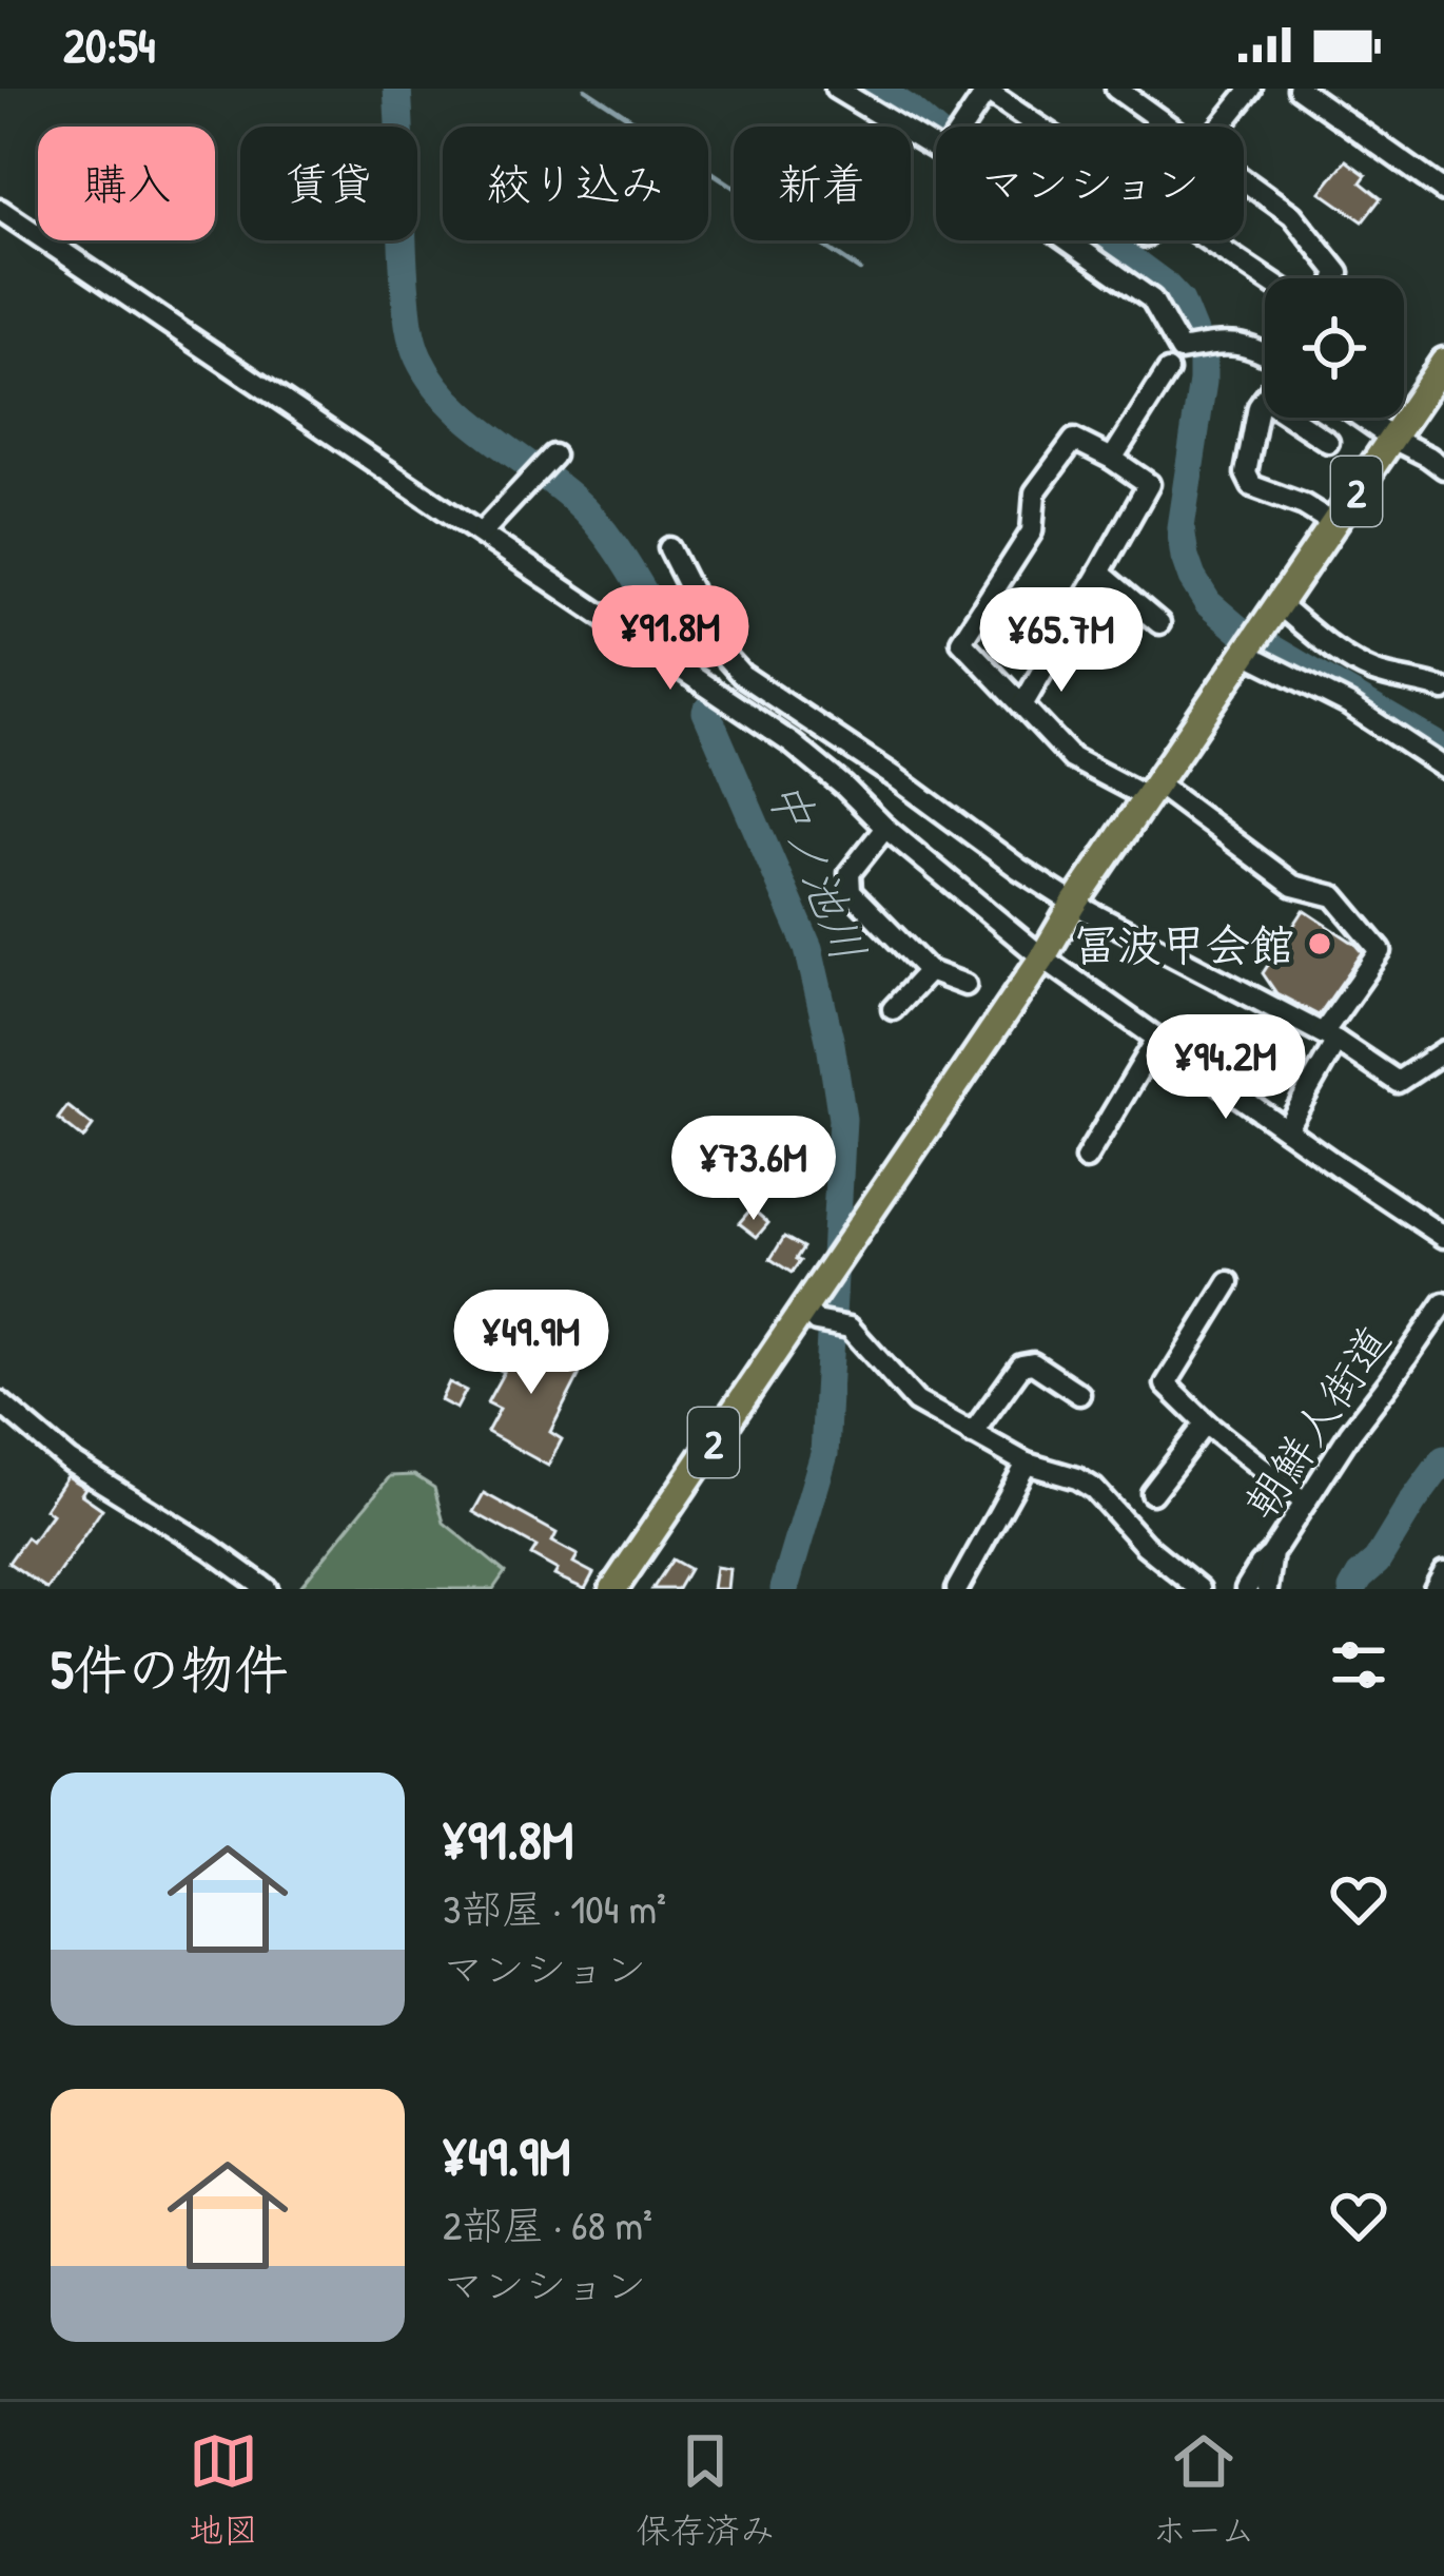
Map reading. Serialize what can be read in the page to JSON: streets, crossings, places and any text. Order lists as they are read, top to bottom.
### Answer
{
  "streets": {
    "main road": ["2"],
    "street": ["朝鮮人街道"]
  },
  "water": ["中ノ池川"],
  "places": ["冨波甲会館"],
  "page": {
    "status": "20:54",
    "chip": [
      "購入",
      "賃貸",
      "絞り込み",
      "新着",
      "マンション"
    ],
    "price": [
      "¥91.8M",
      "¥65.7M",
      "¥94.2M",
      "¥73.6M",
      "¥49.9M"
    ],
    "heading": "5件の物件",
    "list": [
      {
        "name": "¥91.8M",
        "note": "3部屋 · 104 m² · マンション"
      },
      {
        "name": "¥49.9M",
        "note": "2部屋 · 68 m² · マンション"
      }
    ],
    "tabs": ["地図", "保存済み", "ホーム"]
  }
}
